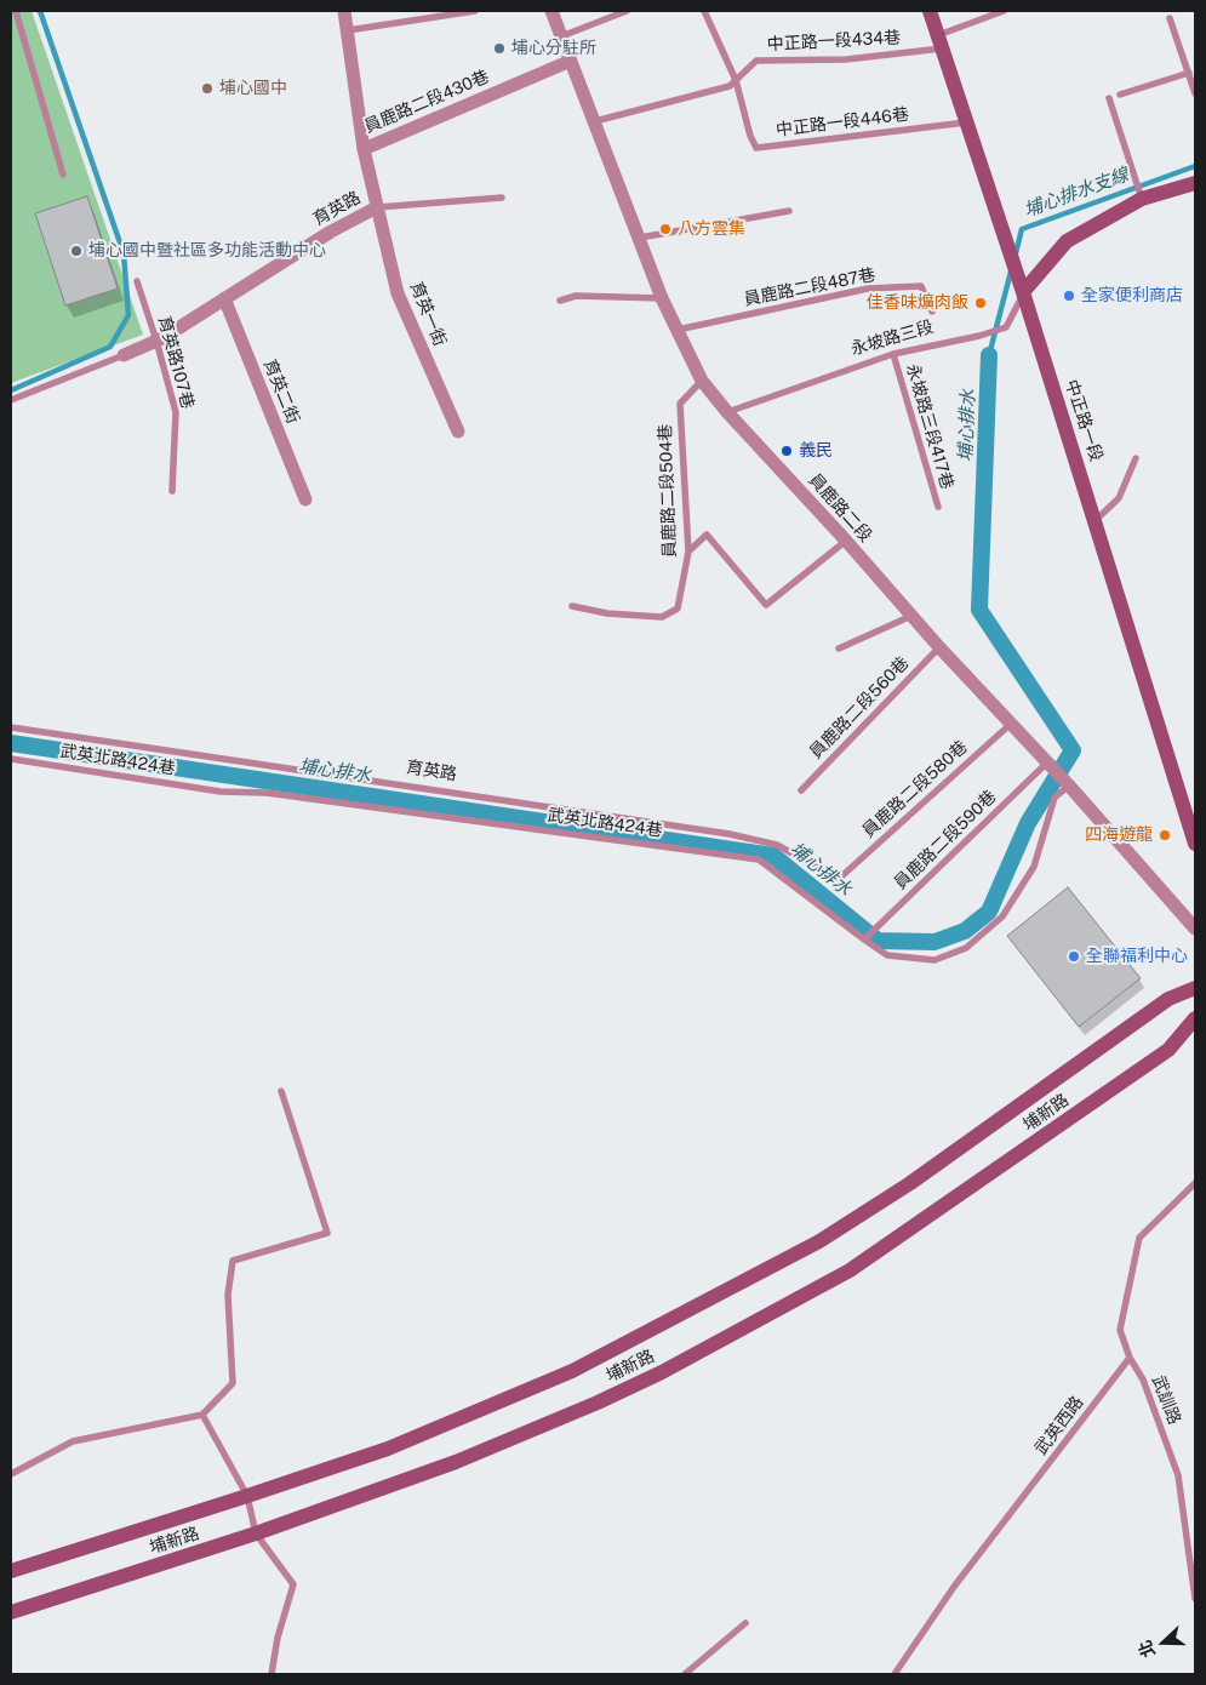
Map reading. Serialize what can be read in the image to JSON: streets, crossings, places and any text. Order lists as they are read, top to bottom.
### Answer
{
  "streets": {
    "street": [
      "員鹿路二段430巷",
      "育英路",
      "育英一街",
      "永坡路三段",
      "育英二街",
      "中正路一段",
      "員鹿路二段",
      "埔新路"
    ],
    "lane": [
      "中正路一段434巷",
      "中正路一段446巷",
      "員鹿路二段487巷",
      "育英路107巷",
      "永坡路三段417巷",
      "員鹿路二段504巷",
      "員鹿路二段560巷",
      "武英北路424巷",
      "員鹿路二段580巷",
      "員鹿路二段590巷",
      "武訓路",
      "武英西路"
    ]
  },
  "crossings": [
    ["中正路一段434巷", "中正路一段446巷"],
    ["中正路一段434巷", "中正路一段"],
    ["中正路一段434巷", "員鹿路二段"],
    ["員鹿路二段430巷", "育英路"],
    ["員鹿路二段430巷", "員鹿路二段"],
    ["中正路一段446巷", "中正路一段"],
    ["育英路", "育英一街"],
    ["育英路", "育英路107巷"],
    ["育英路", "育英二街"],
    ["育英路", "員鹿路二段580巷"],
    ["員鹿路二段487巷", "員鹿路二段"],
    ["永坡路三段", "中正路一段"],
    ["永坡路三段", "永坡路三段417巷"],
    ["永坡路三段", "員鹿路二段"],
    ["員鹿路二段504巷", "員鹿路二段"],
    ["員鹿路二段", "員鹿路二段560巷"],
    ["員鹿路二段", "武英北路424巷"],
    ["員鹿路二段", "員鹿路二段580巷"],
    ["員鹿路二段", "員鹿路二段590巷"],
    ["武英北路424巷", "員鹿路二段590巷"],
    ["武訓路", "武英西路"]
  ],
  "water": ["埔心排水支線", "埔心排水"],
  "places": [
    "埔心分駐所",
    "埔心國中",
    "八方雲集",
    "埔心國中暨社區多功能活動中心",
    "全家便利商店",
    "佳香味爌肉飯",
    "義民",
    "四海遊龍",
    "全聯福利中心"
  ],
  "north": "left"
}
